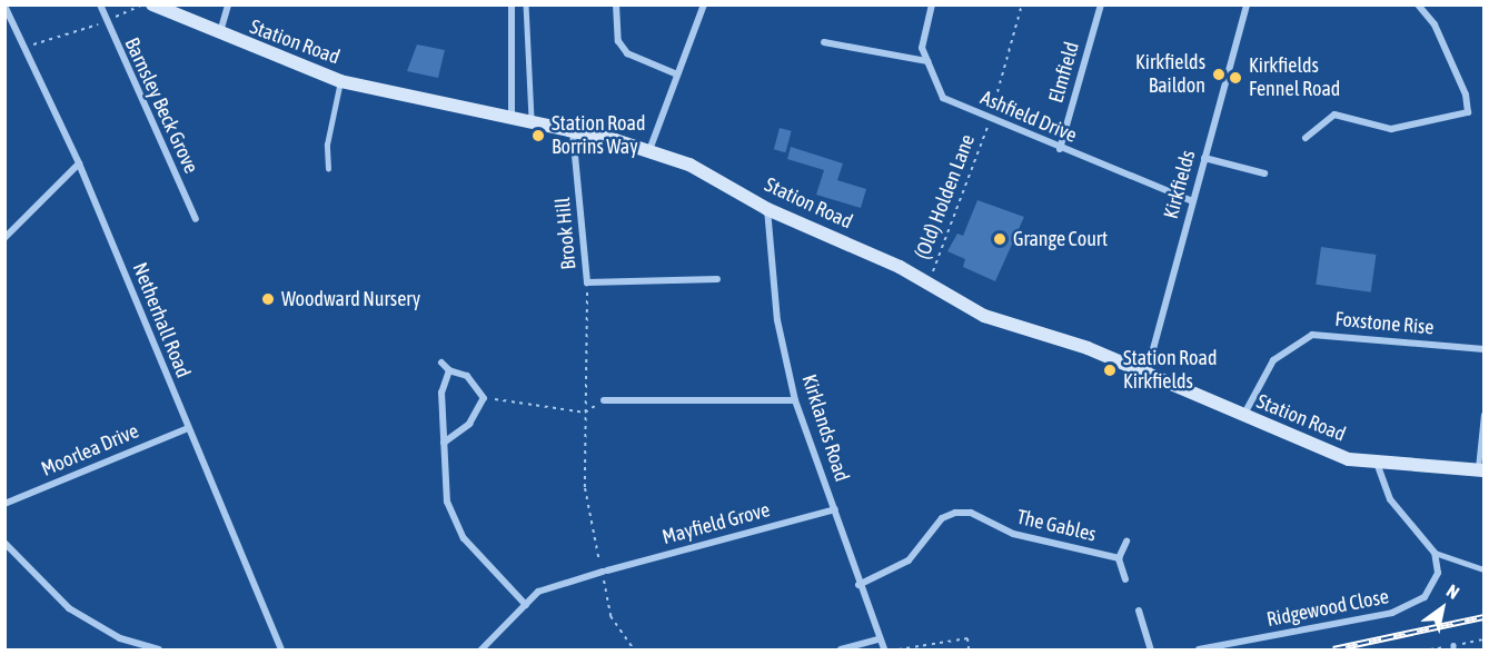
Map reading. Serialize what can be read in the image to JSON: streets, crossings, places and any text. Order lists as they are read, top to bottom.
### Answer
{
  "streets": {
    "street": [
      "Station Road",
      "Elmfield",
      "Barnsley Beck Grove",
      "Ashfield Drive",
      "Kirkfields",
      "Brook Hill",
      "Netherhall Road",
      "Foxstone Rise",
      "Kirklands Road",
      "Moorlea Drive",
      "Mayfield Grove",
      "The Gables",
      "Ridgewood Close"
    ],
    "path": ["(Old) Holden Lane"]
  },
  "crossings": [
    ["Station Road", "Kirkfields"],
    ["Station Road", "(Old) Holden Lane"],
    ["Station Road", "Brook Hill"],
    ["Station Road", "Foxstone Rise"],
    ["Station Road", "Kirklands Road"],
    ["Elmfield", "Ashfield Drive"],
    ["Ashfield Drive", "Kirkfields"],
    ["Ashfield Drive", "(Old) Holden Lane"],
    ["Netherhall Road", "Moorlea Drive"],
    ["Kirklands Road", "Mayfield Grove"],
    ["Kirklands Road", "The Gables"]
  ],
  "places": [
    "Kirkfields Baildon",
    "Kirkfields Fennel Road",
    "Station Road Borrins Way",
    "Grange Court",
    "Woodward Nursery",
    "Station Road Kirkfields"
  ],
  "north": "top right"
}
